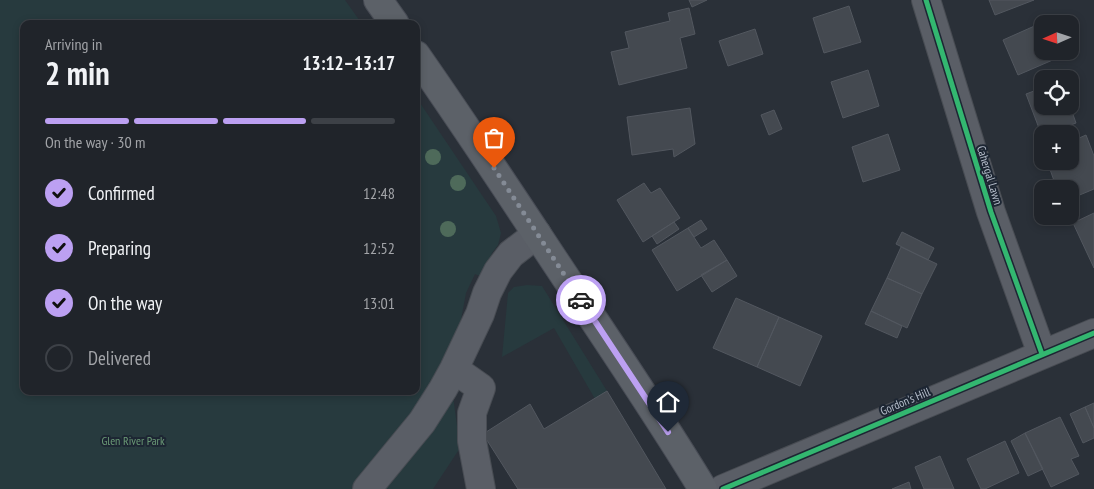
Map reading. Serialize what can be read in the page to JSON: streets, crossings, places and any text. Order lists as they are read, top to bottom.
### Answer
{
  "streets": {
    "street": ["Cahergal Lawn", "Gordon's Hill"]
  },
  "crossings": [
    ["Cahergal Lawn", "Gordon's Hill"]
  ],
  "parks": ["Glen River Park"],
  "north": "left",
  "page": {
    "map_buttons": ["+", "−"],
    "heading": ["2 min", "Arriving in", "13:12–13:17"],
    "bar": "On the way · 30 m",
    "list": [
      ["Confirmed", "12:48"],
      ["Preparing", "12:52"],
      ["On the way", "13:01"],
      "Delivered"
    ]
  }
}
